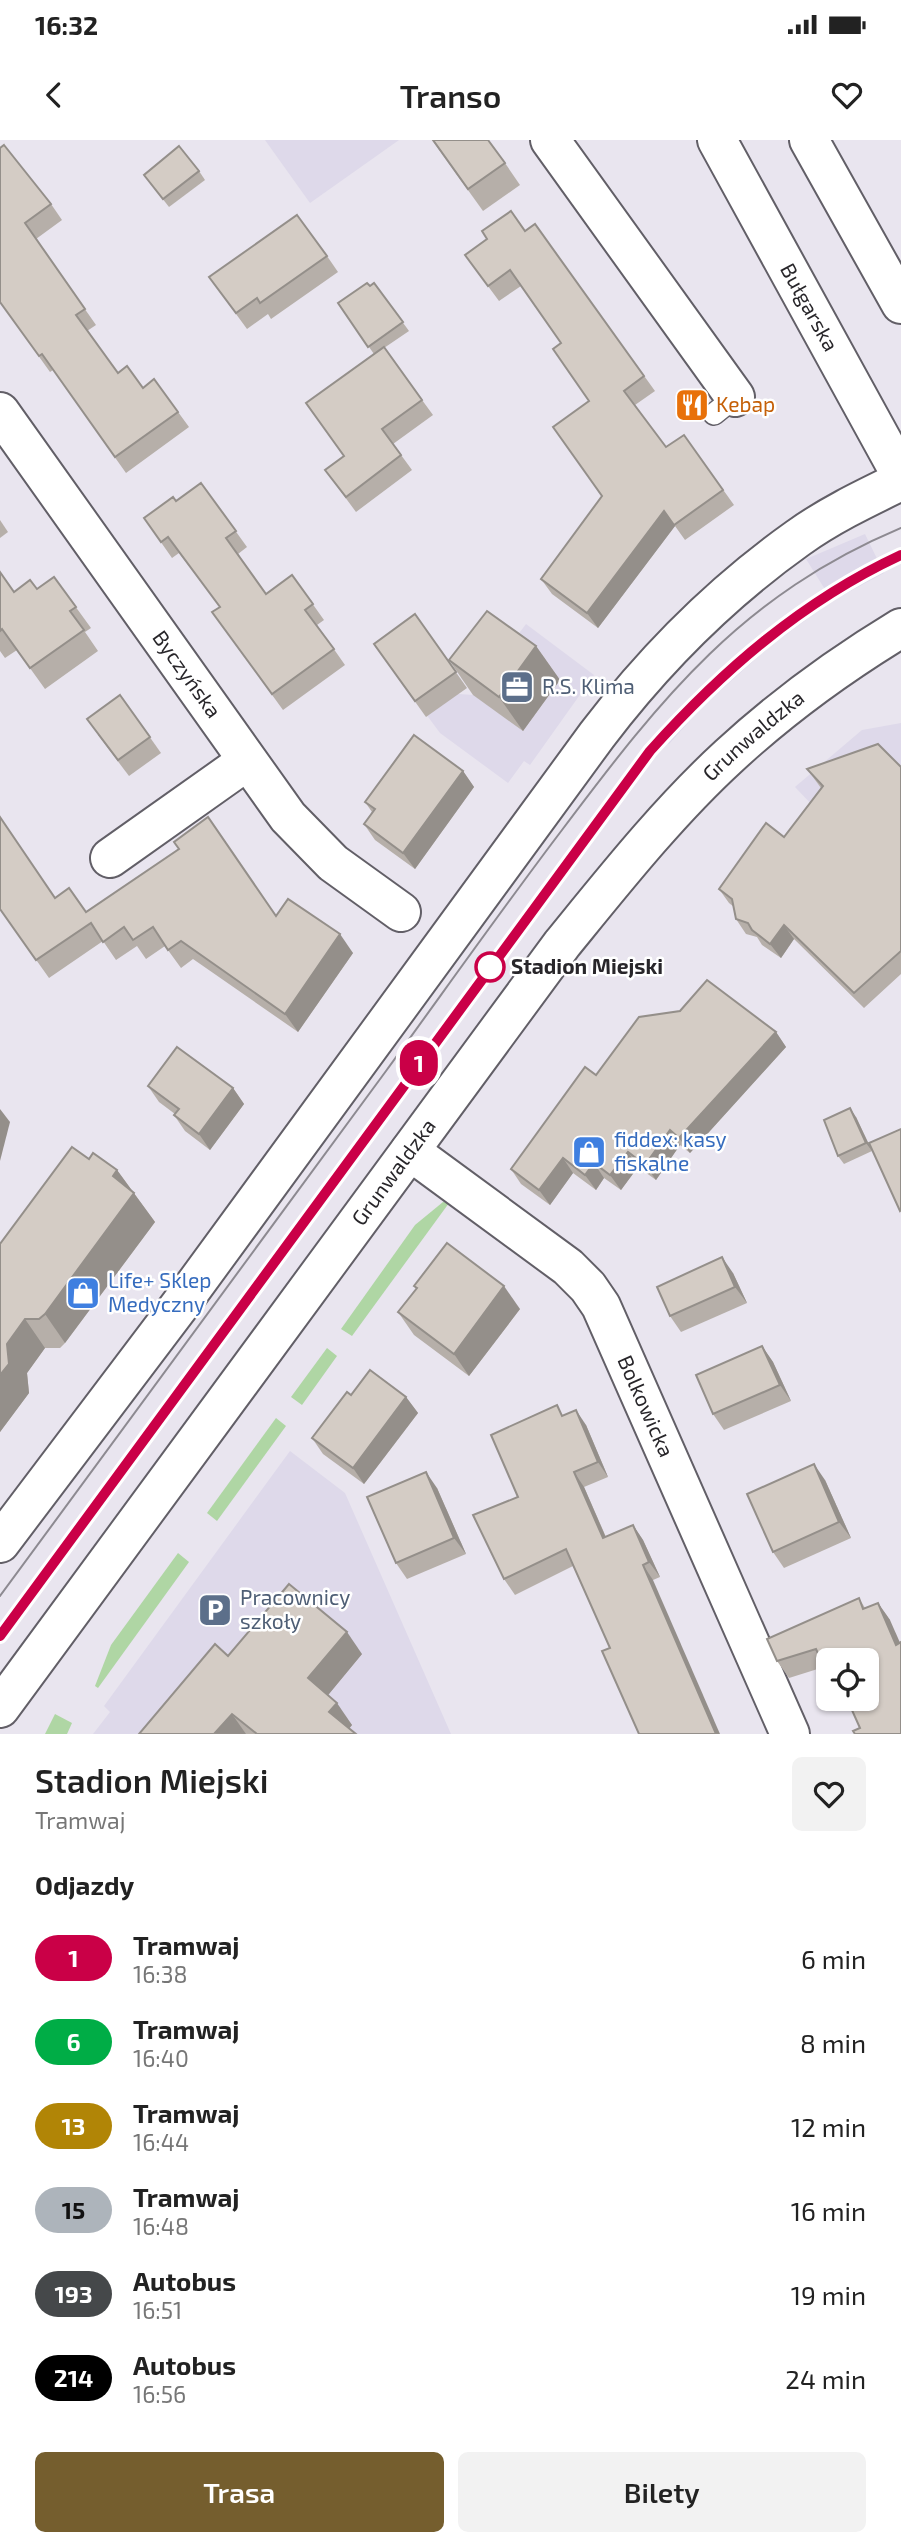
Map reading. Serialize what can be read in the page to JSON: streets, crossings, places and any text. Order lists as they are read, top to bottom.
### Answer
{
  "streets": {
    "street": [
      "Bułgarska",
      "Byczyńska",
      "Grunwaldzka",
      "Bolkowicka"
    ]
  },
  "crossings": [
    ["Grunwaldzka", "Bolkowicka"]
  ],
  "places": {
    "restaurant": ["Kebap"],
    "office": ["R.S. Klima"],
    "other": ["Stadion Miejski"],
    "shop": ["fiddex: kasy fiskalne", "Life+ Sklep Medyczny"],
    "parking": ["Pracownicy szkoły"]
  },
  "lines": ["tram line 1"],
  "page": {
    "status": "16:32",
    "header": "Transo",
    "on_map": "1",
    "heading": [
      ["Stadion Miejski", "Tramwaj"],
      "Odjazdy"
    ],
    "list": [
      {
        "mark": "1",
        "name": "Tramwaj",
        "note": "16:38",
        "value": "6 min"
      },
      {
        "mark": "6",
        "name": "Tramwaj",
        "note": "16:40",
        "value": "8 min"
      },
      {
        "mark": "13",
        "name": "Tramwaj",
        "note": "16:44",
        "value": "12 min"
      },
      {
        "mark": "15",
        "name": "Tramwaj",
        "note": "16:48",
        "value": "16 min"
      },
      {
        "mark": "193",
        "name": "Autobus",
        "note": "16:51",
        "value": "19 min"
      },
      {
        "mark": "214",
        "name": "Autobus",
        "note": "16:56",
        "value": "24 min"
      }
    ],
    "buttons": ["Trasa", "Bilety"]
  }
}
